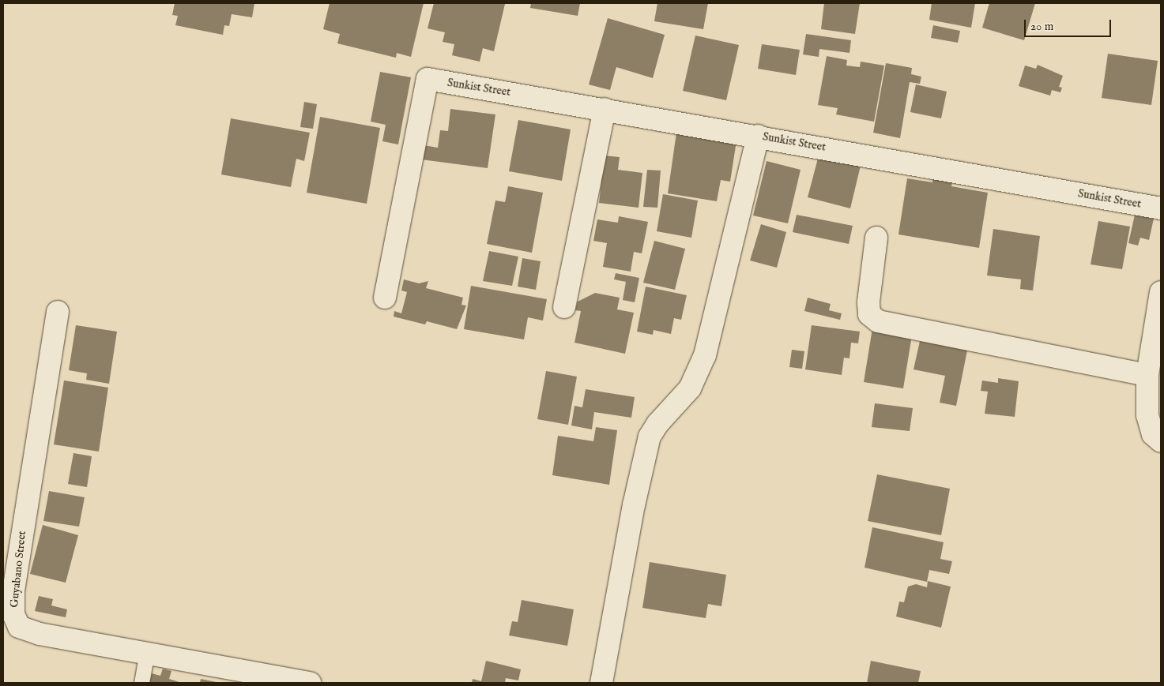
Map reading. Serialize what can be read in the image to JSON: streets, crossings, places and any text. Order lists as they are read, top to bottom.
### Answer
{
  "streets": {
    "street": ["Sunkist Street", "Guyabano Street"]
  },
  "scale_bar": "20 m"
}
